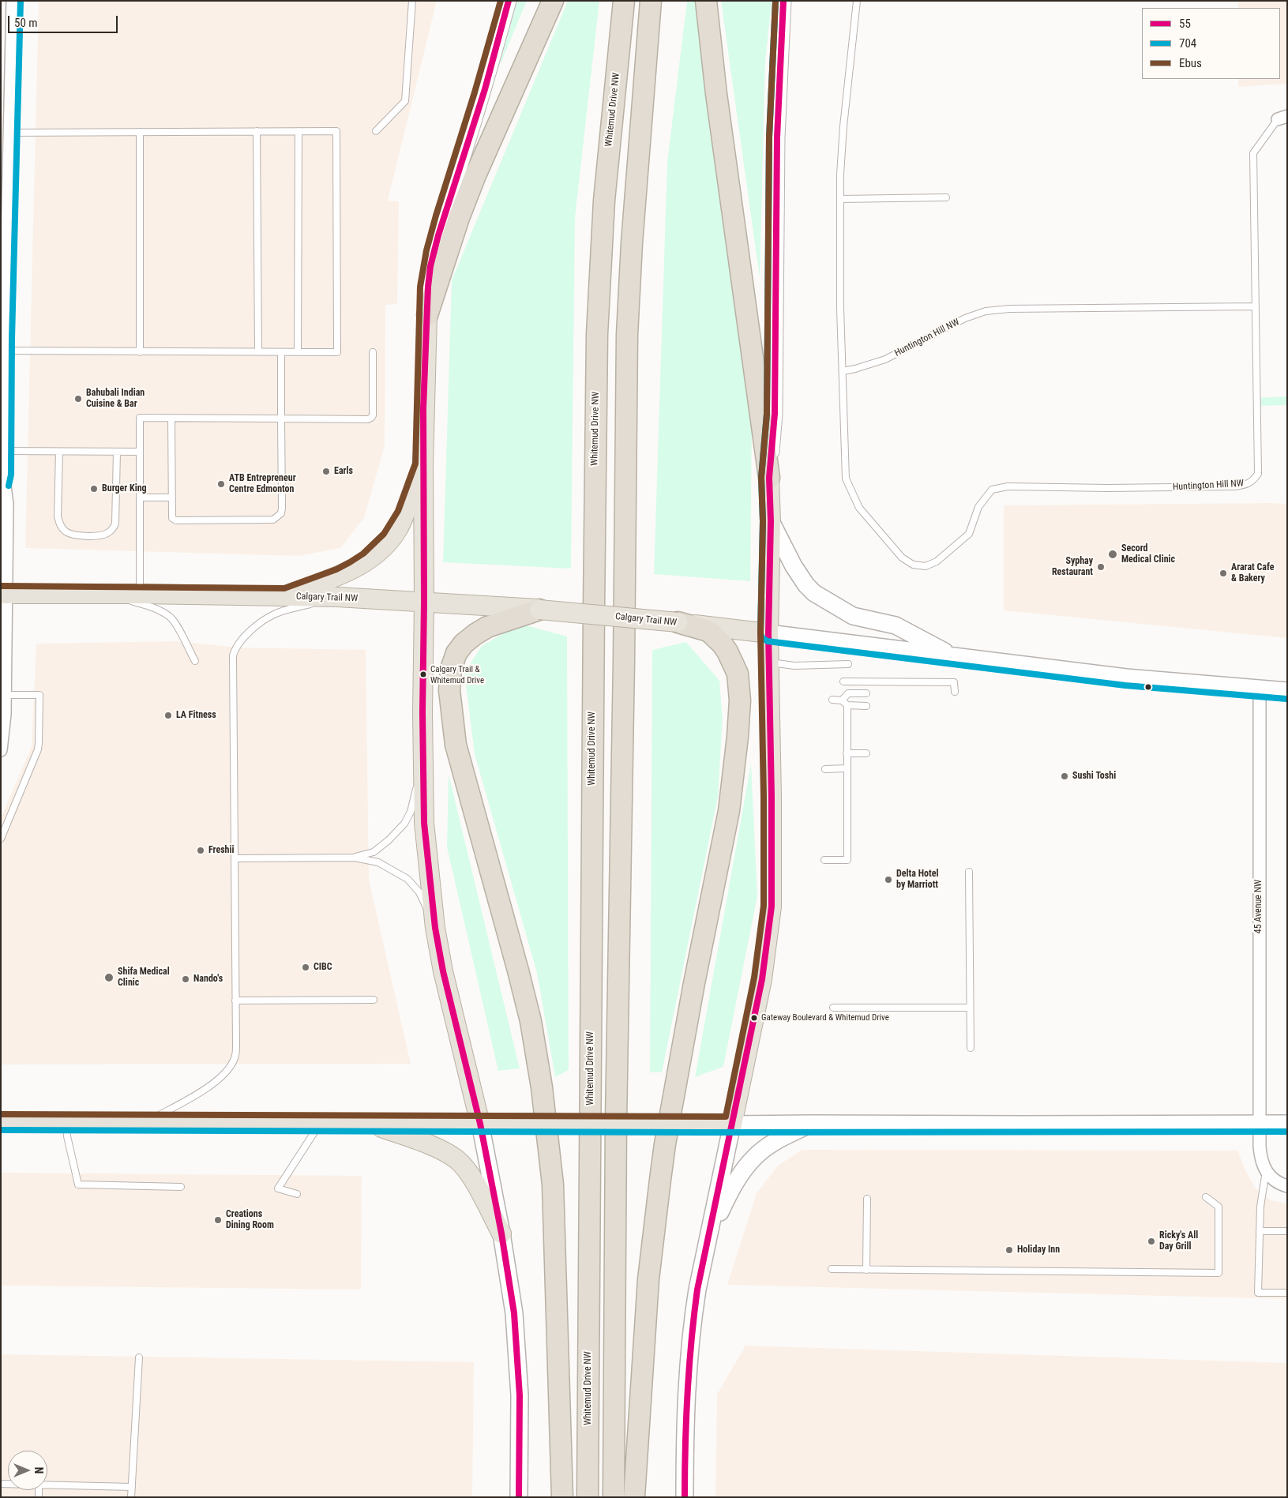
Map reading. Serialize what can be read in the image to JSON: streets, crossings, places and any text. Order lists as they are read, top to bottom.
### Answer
{
  "streets": {
    "highway": ["Whitemud Drive NW", "Calgary Trail NW"],
    "street": ["45 Avenue NW"],
    "lane": ["Huntington Hill NW"]
  },
  "crossings": [
    ["Calgary Trail NW", "45 Avenue NW"]
  ],
  "places": [
    "Bahubali Indian Cuisine & Bar",
    "Earls",
    "ATB Entrepreneur Centre Edmonton",
    "Burger King",
    "Secord Medical Clinic",
    "Syphay Restaurant",
    "Ararat Cafe & Bakery",
    "Calgary Trail & Whitemud Drive",
    "LA Fitness",
    "Sushi Toshi",
    "Freshii",
    "Delta Hotel by Marriott",
    "CIBC",
    "Shifa Medical Clinic",
    "Nando's",
    "Gateway Boulevard & Whitemud Drive",
    "Creations Dining Room",
    "Ricky's All Day Grill",
    "Holiday Inn"
  ],
  "lines": ["transit line 55", "transit line 704", "transit line Ebus"],
  "legend": ["55", "704", "Ebus"],
  "scale_bar": "50 m",
  "north": "right"
}
